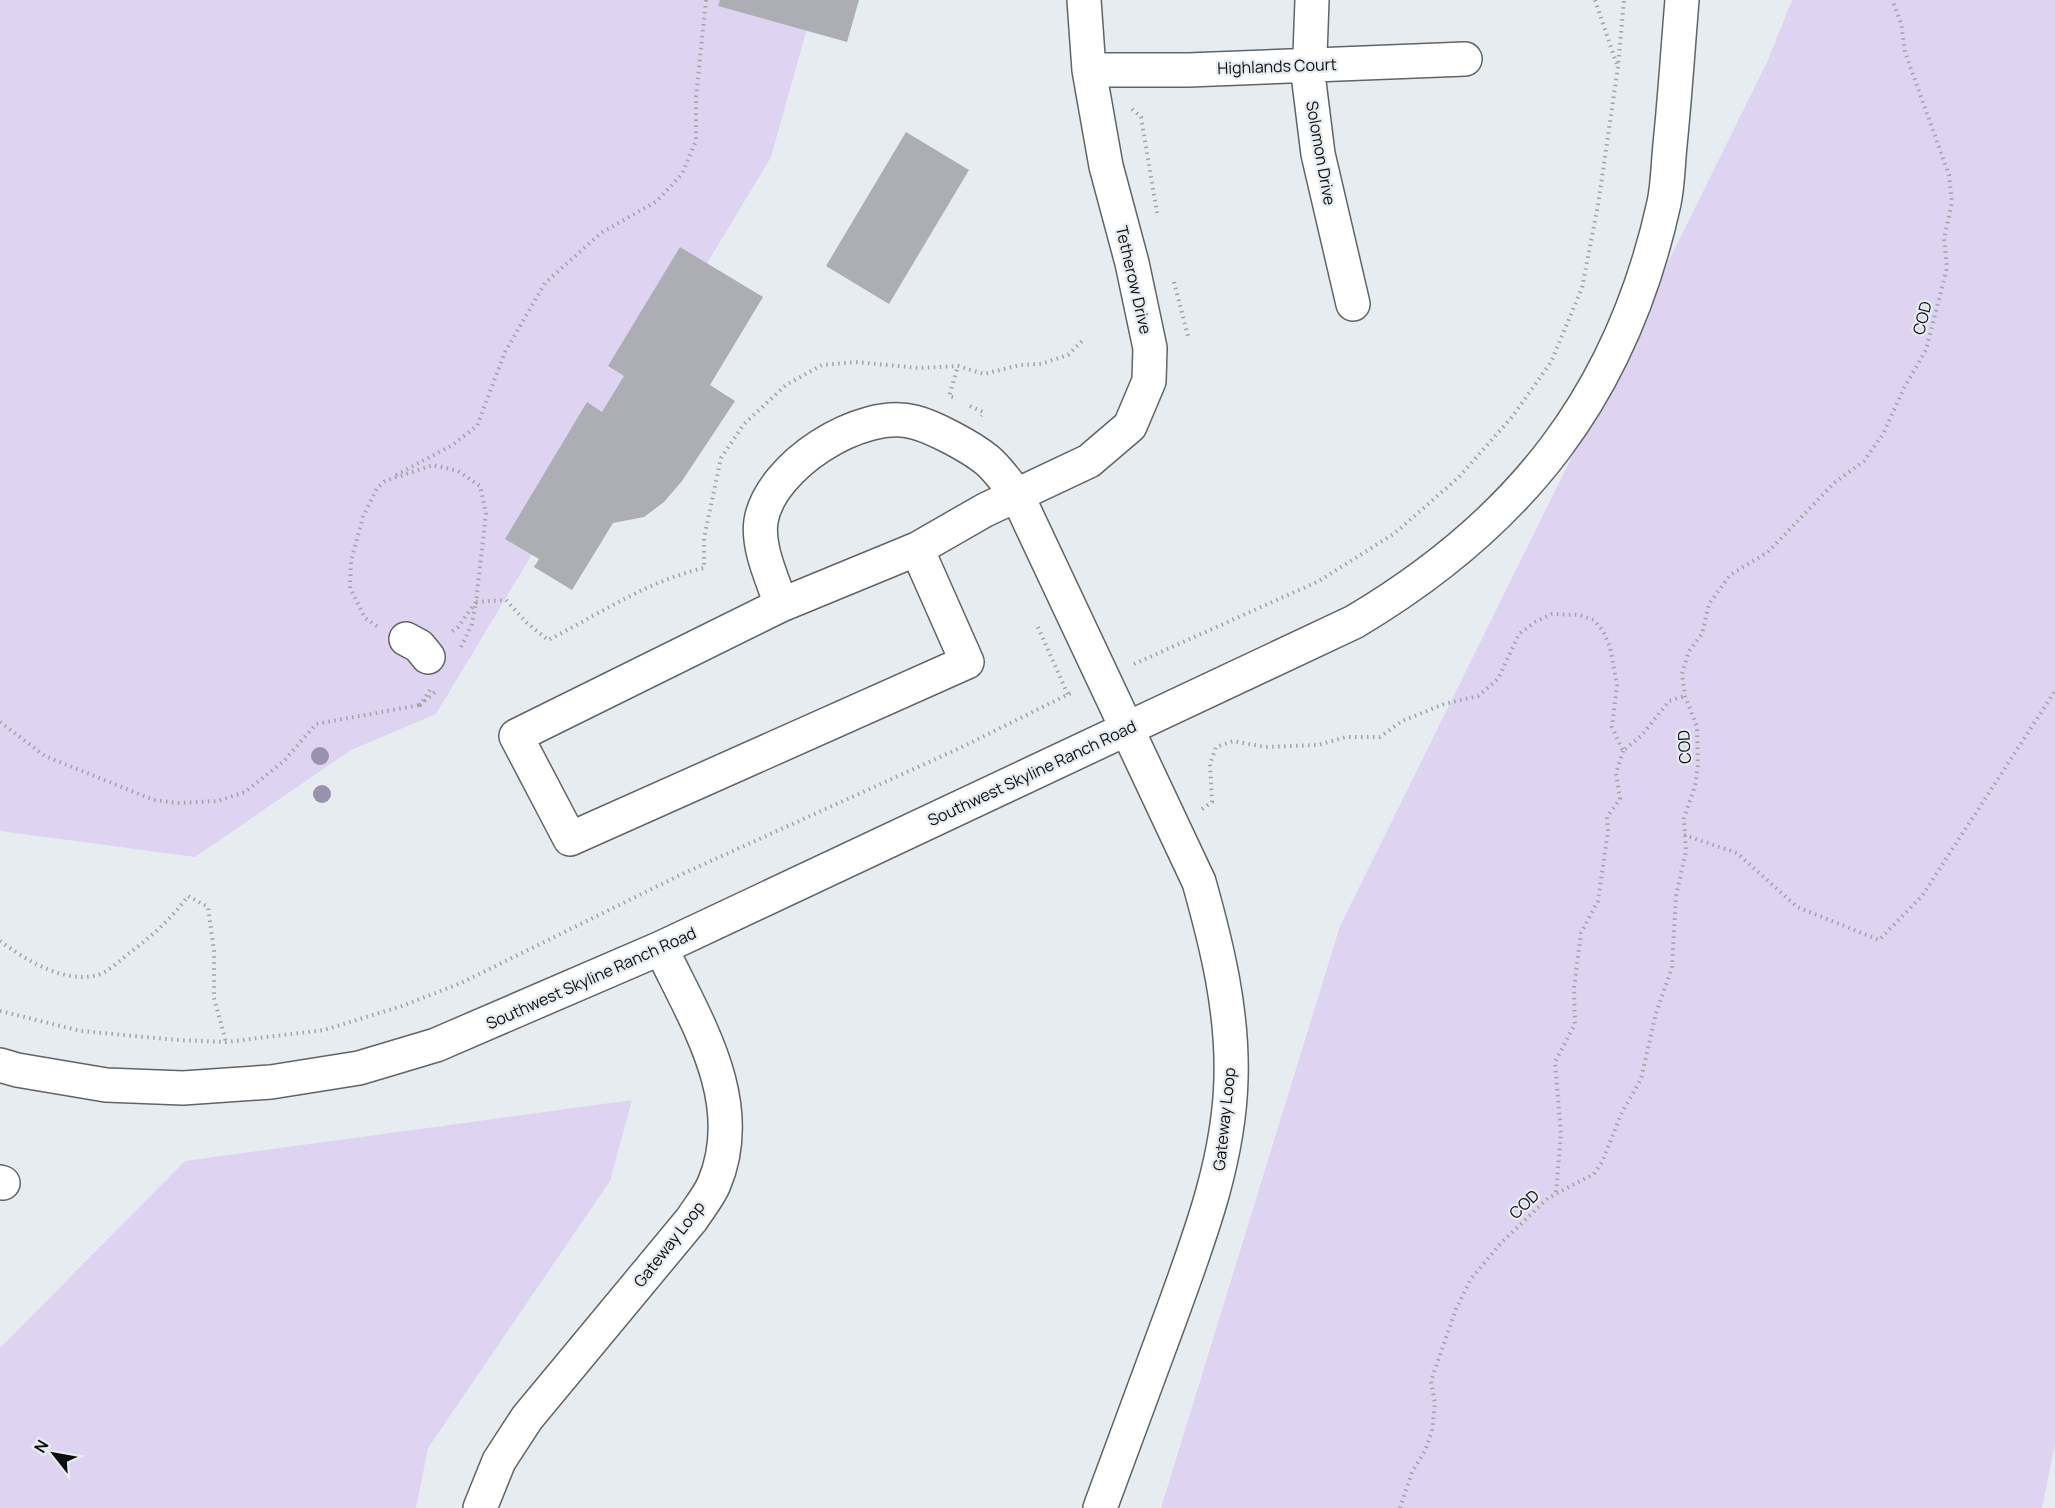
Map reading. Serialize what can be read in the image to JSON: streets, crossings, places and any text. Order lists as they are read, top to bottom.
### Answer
{
  "streets": {
    "street": [
      "Highlands Court",
      "Solomon Drive",
      "Tetherow Drive",
      "Southwest Skyline Ranch Road",
      "Gateway Loop"
    ],
    "path": ["COD"]
  },
  "crossings": [
    ["Highlands Court", "Solomon Drive"],
    ["Highlands Court", "Tetherow Drive"],
    ["Tetherow Drive", "Gateway Loop"],
    ["Southwest Skyline Ranch Road", "Gateway Loop"]
  ],
  "north": "top left"
}
